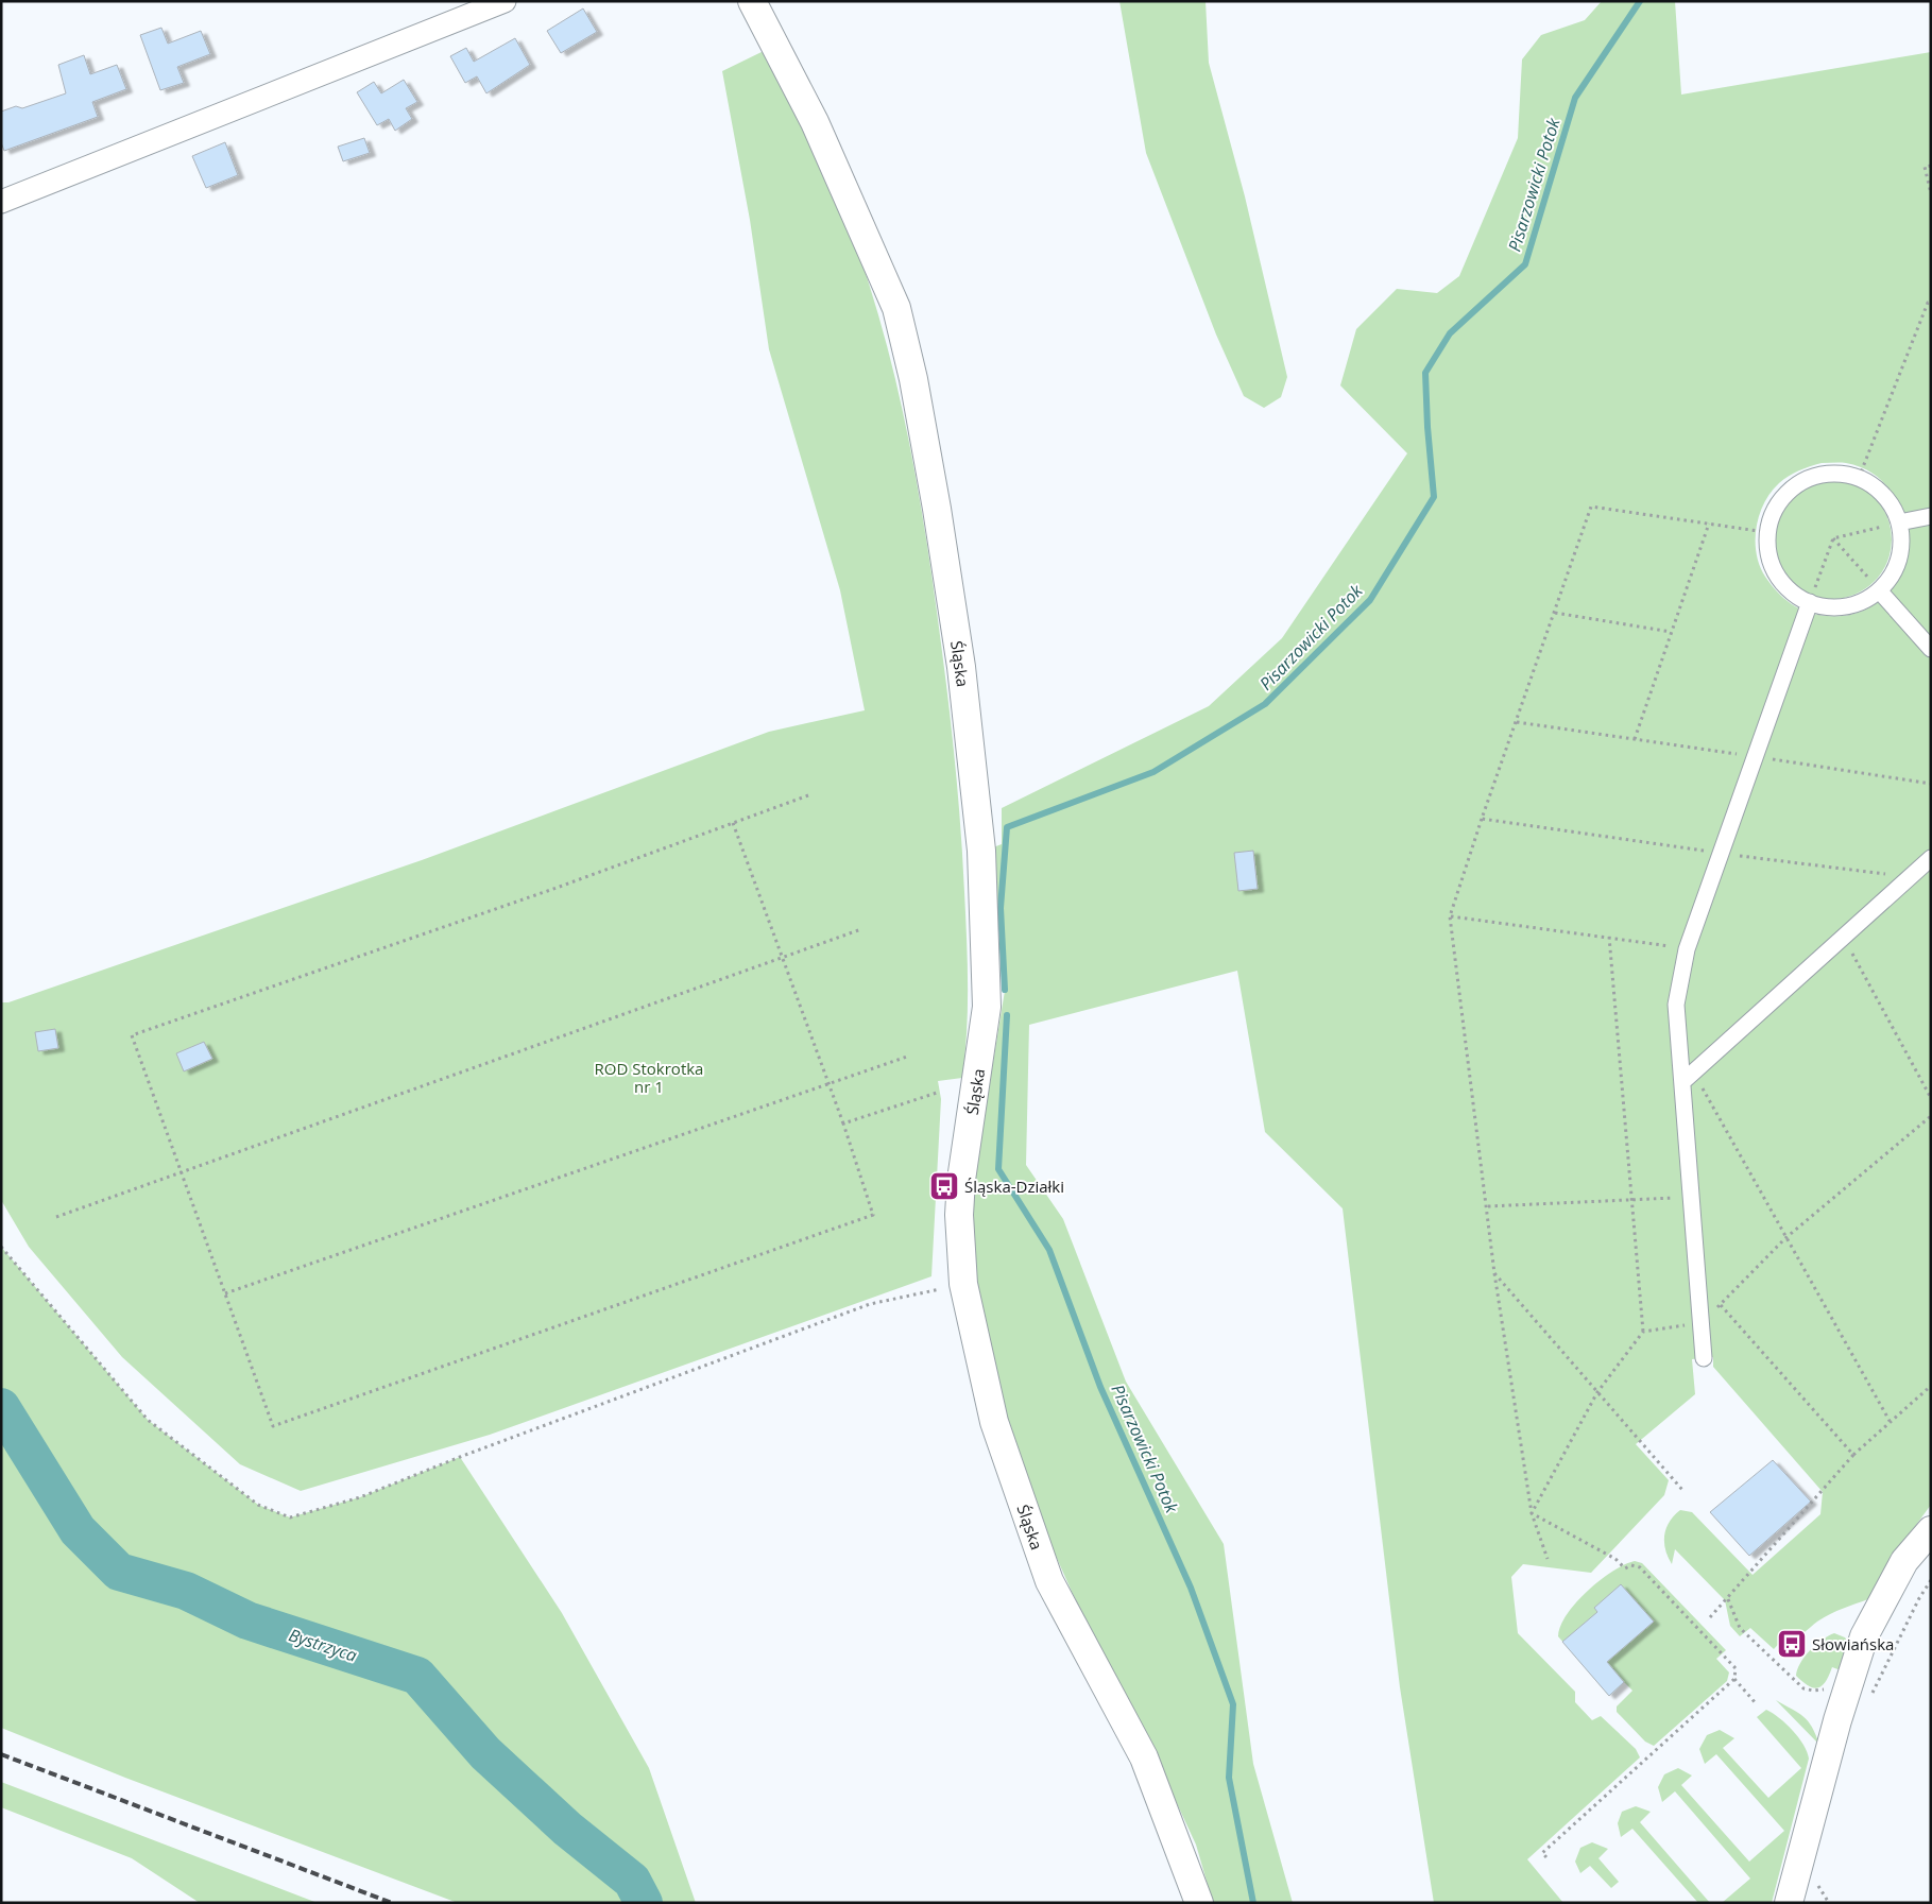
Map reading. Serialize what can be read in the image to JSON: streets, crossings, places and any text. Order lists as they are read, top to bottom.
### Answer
{
  "streets": {
    "street": ["Śląska"]
  },
  "water": ["Pisarzowicki Potok", "Bystrzyca"],
  "parks": ["ROD Stokrotka nr 1"],
  "places": {
    "bus stop": ["Śląska-Działki", "Słowiańska"]
  }
}
